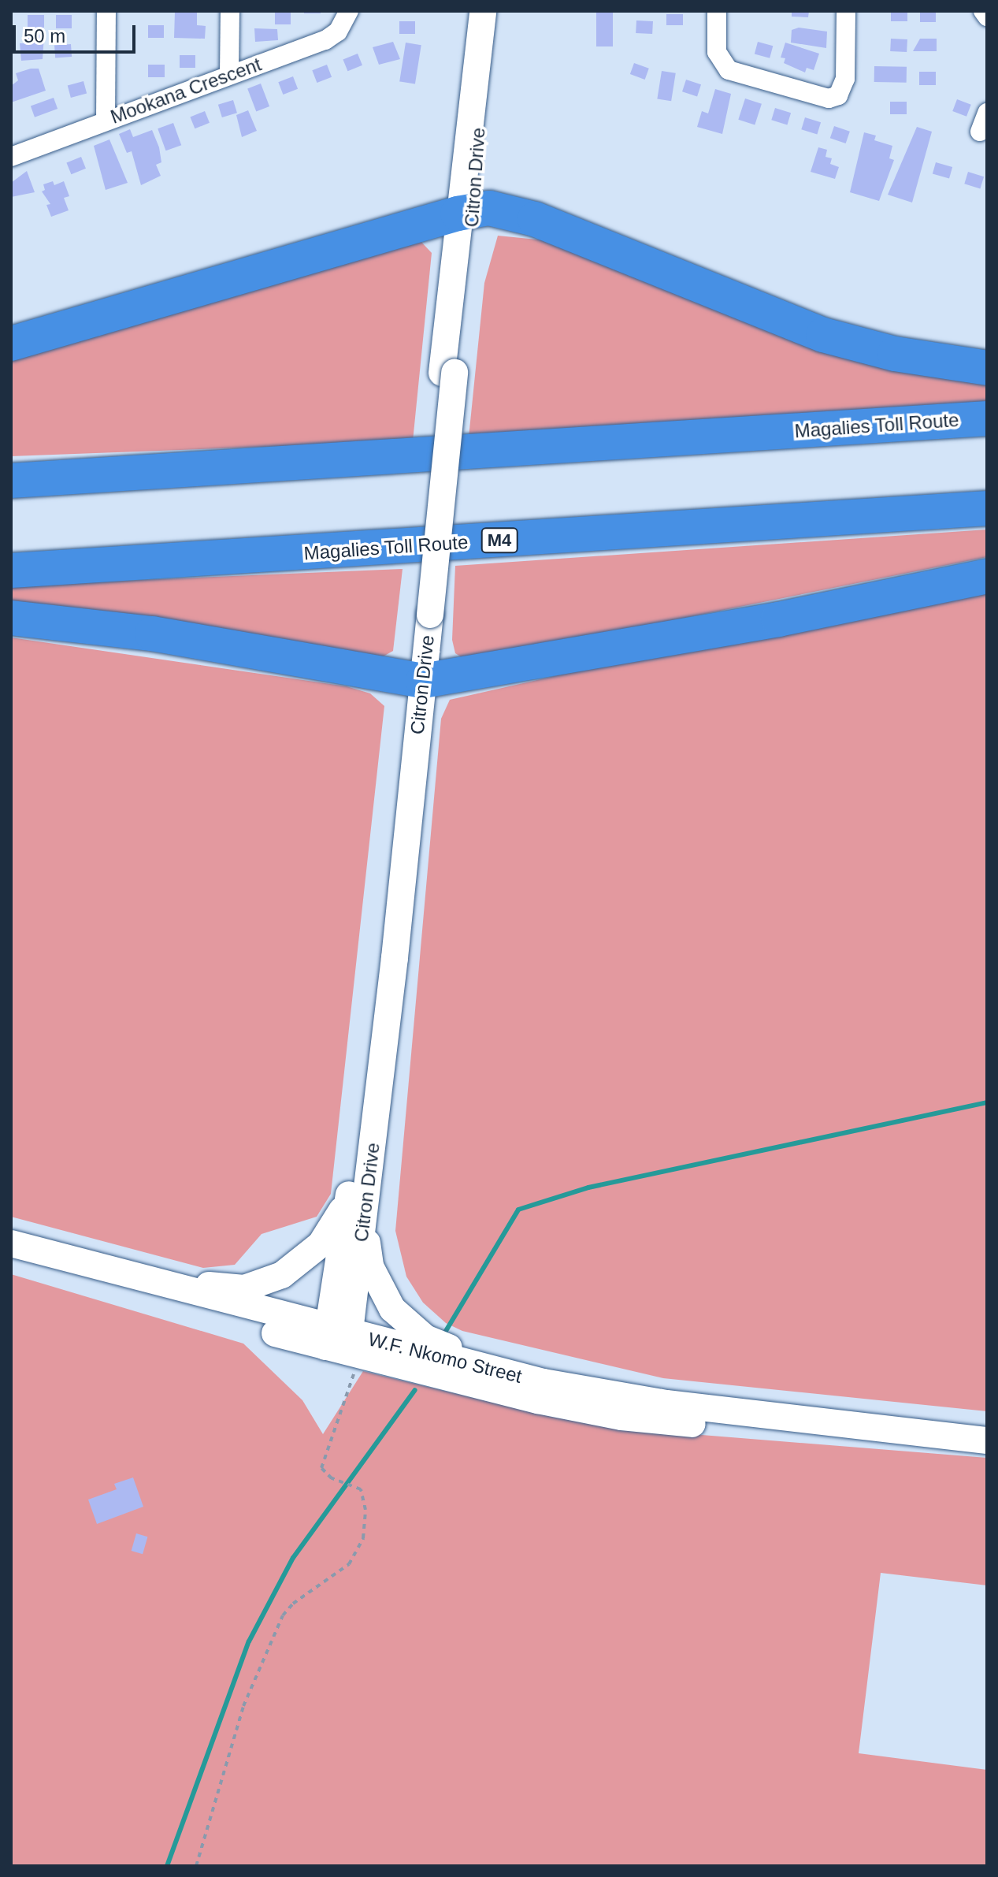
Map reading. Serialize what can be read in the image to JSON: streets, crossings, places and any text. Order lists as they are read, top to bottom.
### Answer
{
  "streets": {
    "highway": ["Magalies Toll Route", "M4"],
    "main road": ["Citron Drive", "W.F. Nkomo Street"],
    "street": ["Mookana Crescent"]
  },
  "crossings": [
    ["Citron Drive", "W.F. Nkomo Street"]
  ],
  "scale_bar": "50 m"
}
